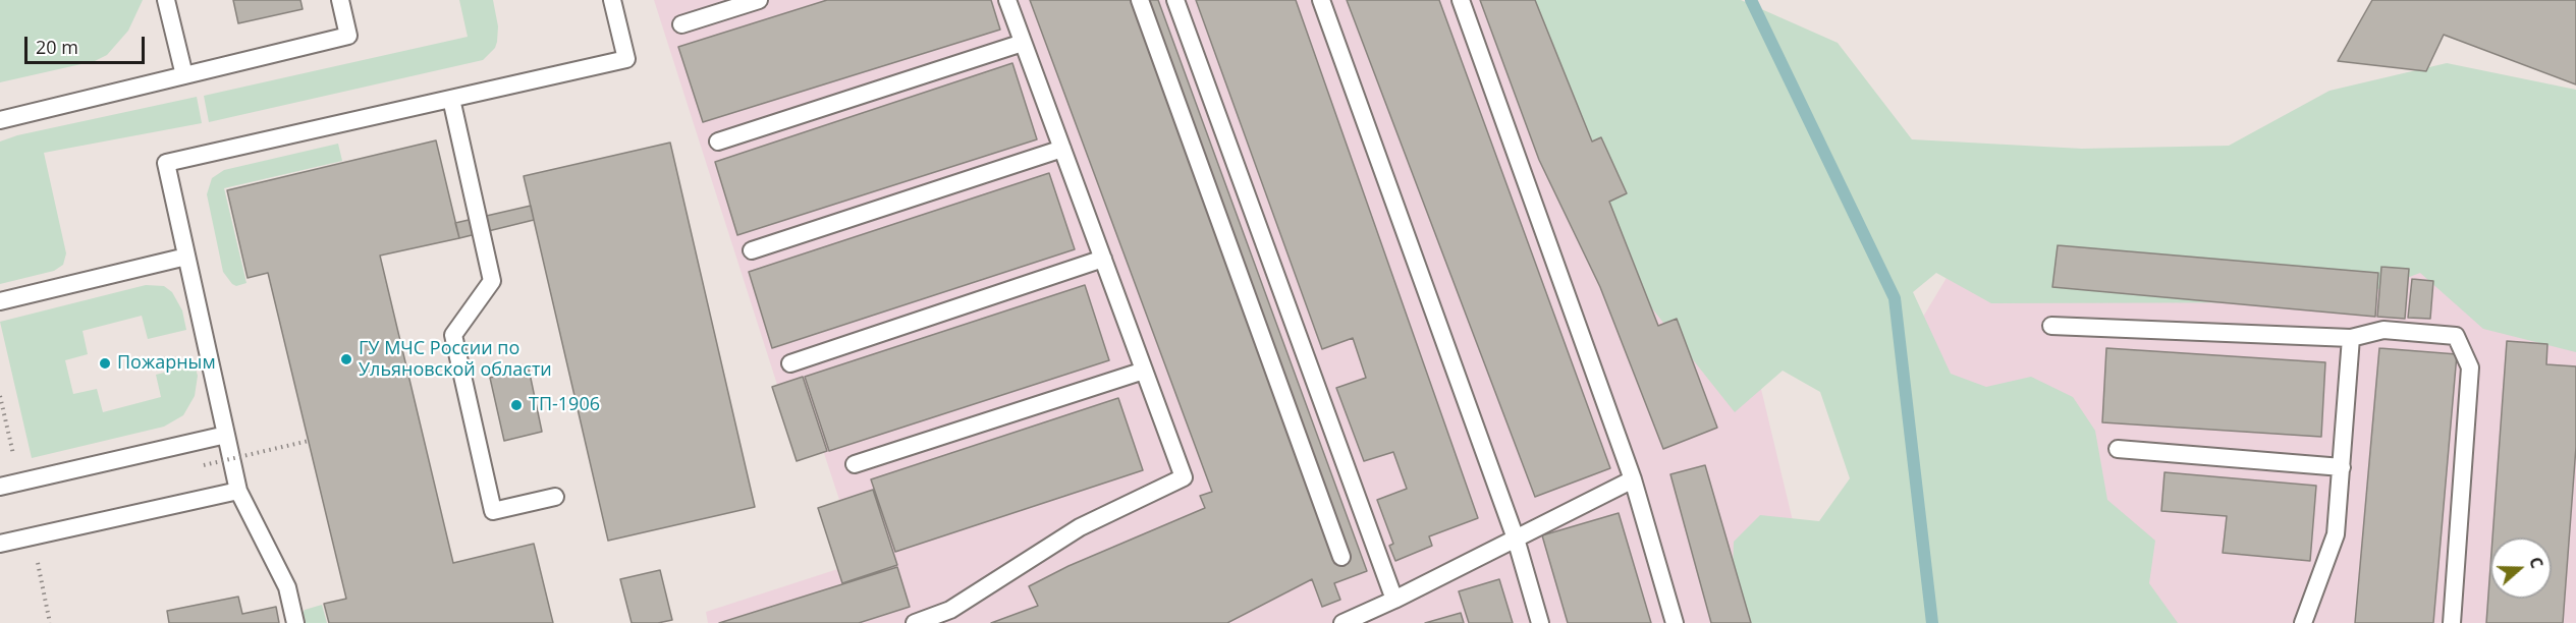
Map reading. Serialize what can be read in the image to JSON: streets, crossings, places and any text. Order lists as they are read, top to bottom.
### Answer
{
  "places": ["ГУ МЧС России по Ульяновской области", "Пожарным", "ТП-1906"],
  "scale_bar": "20 m",
  "north": "right"
}
